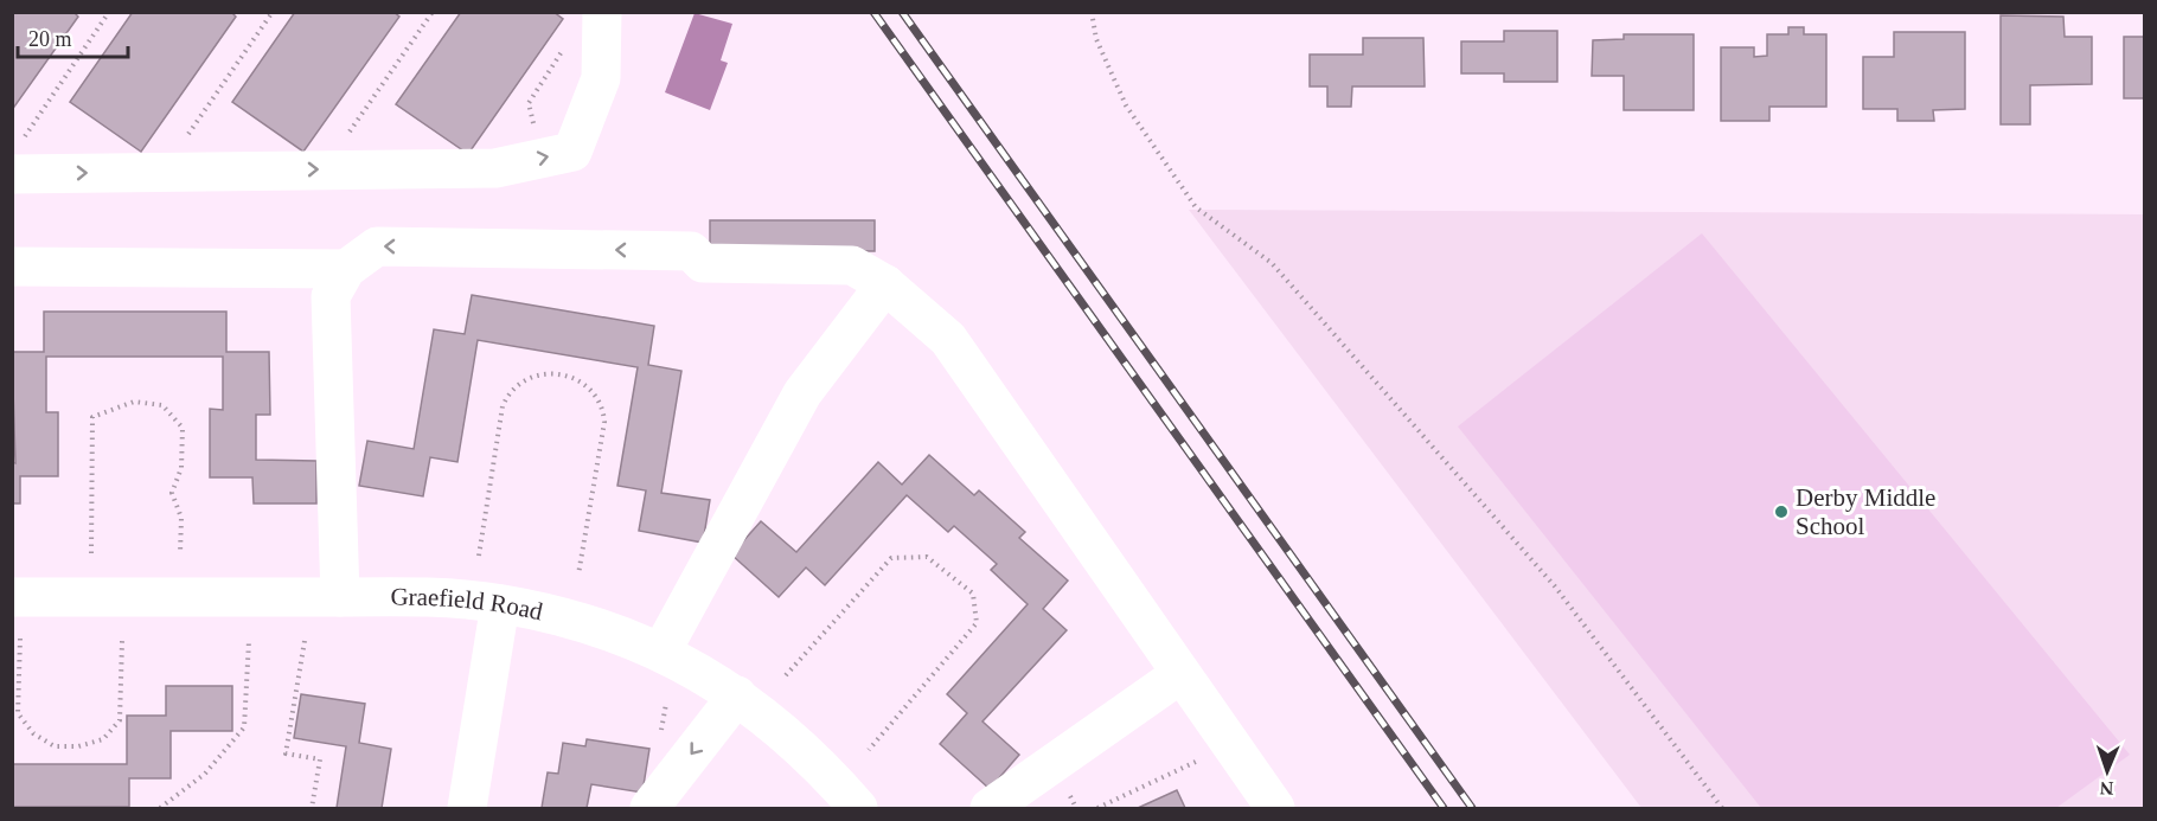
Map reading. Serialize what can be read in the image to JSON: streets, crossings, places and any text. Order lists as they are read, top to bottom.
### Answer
{
  "streets": {
    "street": ["Graefield Road"]
  },
  "places": ["Derby Middle School"],
  "scale_bar": "20 m",
  "north": "bottom"
}
